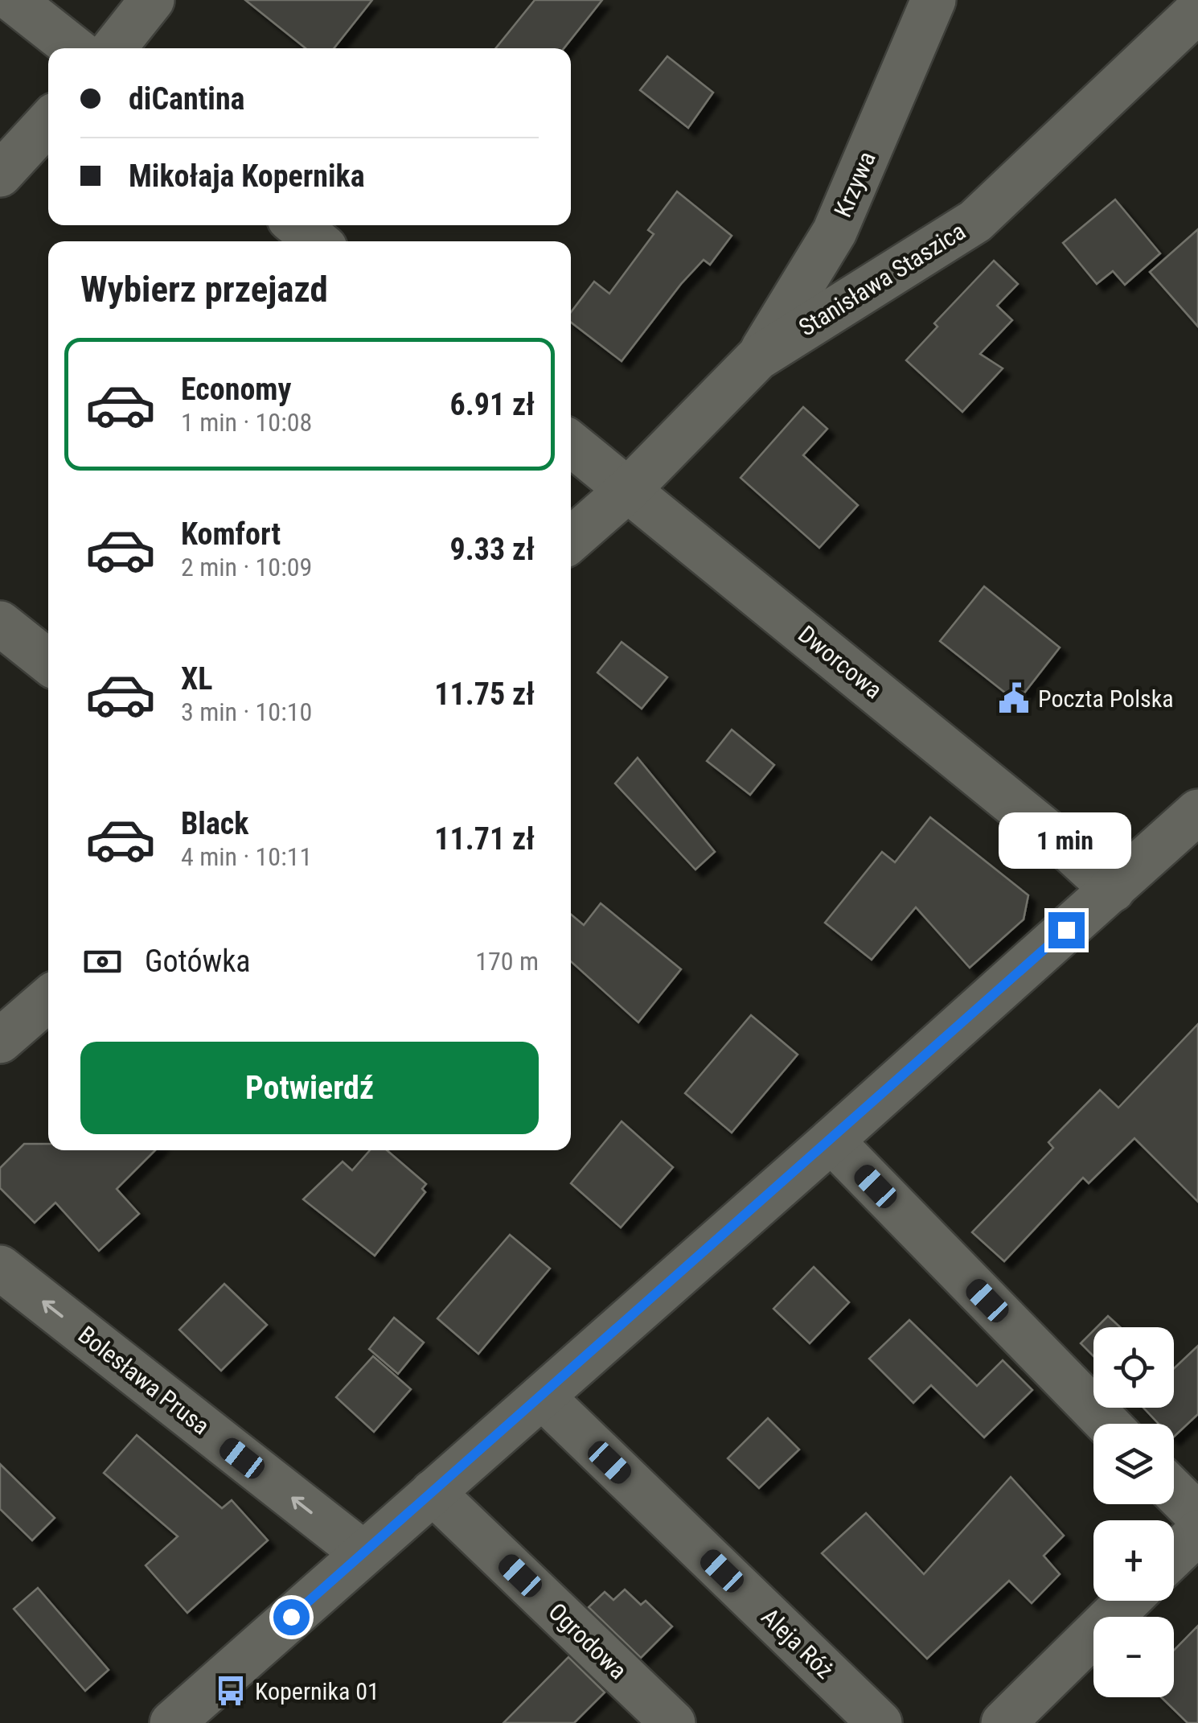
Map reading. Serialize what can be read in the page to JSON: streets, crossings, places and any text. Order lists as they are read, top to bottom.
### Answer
{
  "streets": {
    "street": [
      "Krzywa",
      "Stanisława Staszica",
      "Dworcowa",
      "Bolesława Prusa",
      "Ogrodowa",
      "Aleja Róż"
    ]
  },
  "crossings": [
    ["Krzywa", "Stanisława Staszica"],
    ["Stanisława Staszica", "Dworcowa"]
  ],
  "one_way": ["Bolesława Prusa"],
  "places": {
    "public building": ["Poczta Polska"],
    "bus stop": ["Kopernika 01"]
  },
  "page": {
    "banner": ["diCantina", "Mikołaja Kopernika"],
    "heading": "Wybierz przejazd",
    "list": [
      {
        "name": "Economy",
        "note": "1 min · 10:08",
        "value": "6.91 zł"
      },
      {
        "name": "Komfort",
        "note": "2 min · 10:09",
        "value": "9.33 zł"
      },
      {
        "name": "XL",
        "note": "3 min · 10:10",
        "value": "11.75 zł"
      },
      {
        "name": "Black",
        "note": "4 min · 10:11",
        "value": "11.71 zł"
      }
    ],
    "bubble": "1 min",
    "pay": ["Gotówka", "170 m"],
    "buttons": "Potwierdź",
    "map_buttons": ["+", "−"]
  }
}
